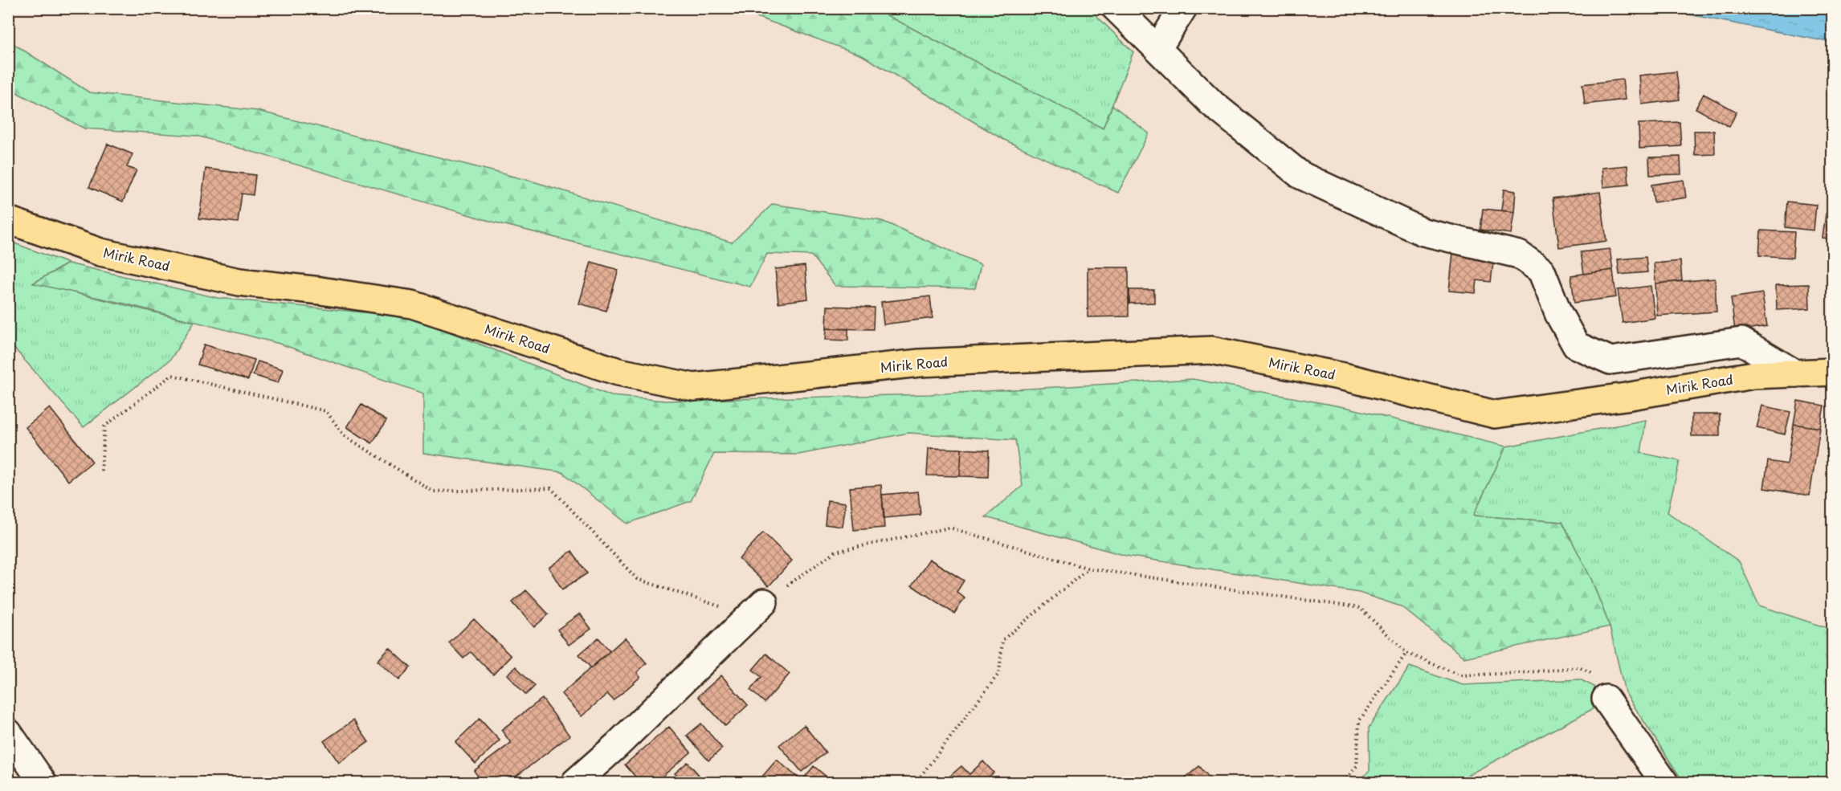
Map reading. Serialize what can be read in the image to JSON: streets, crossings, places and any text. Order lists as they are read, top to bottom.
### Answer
{
  "streets": {
    "main road": ["Mirik Road"]
  }
}
